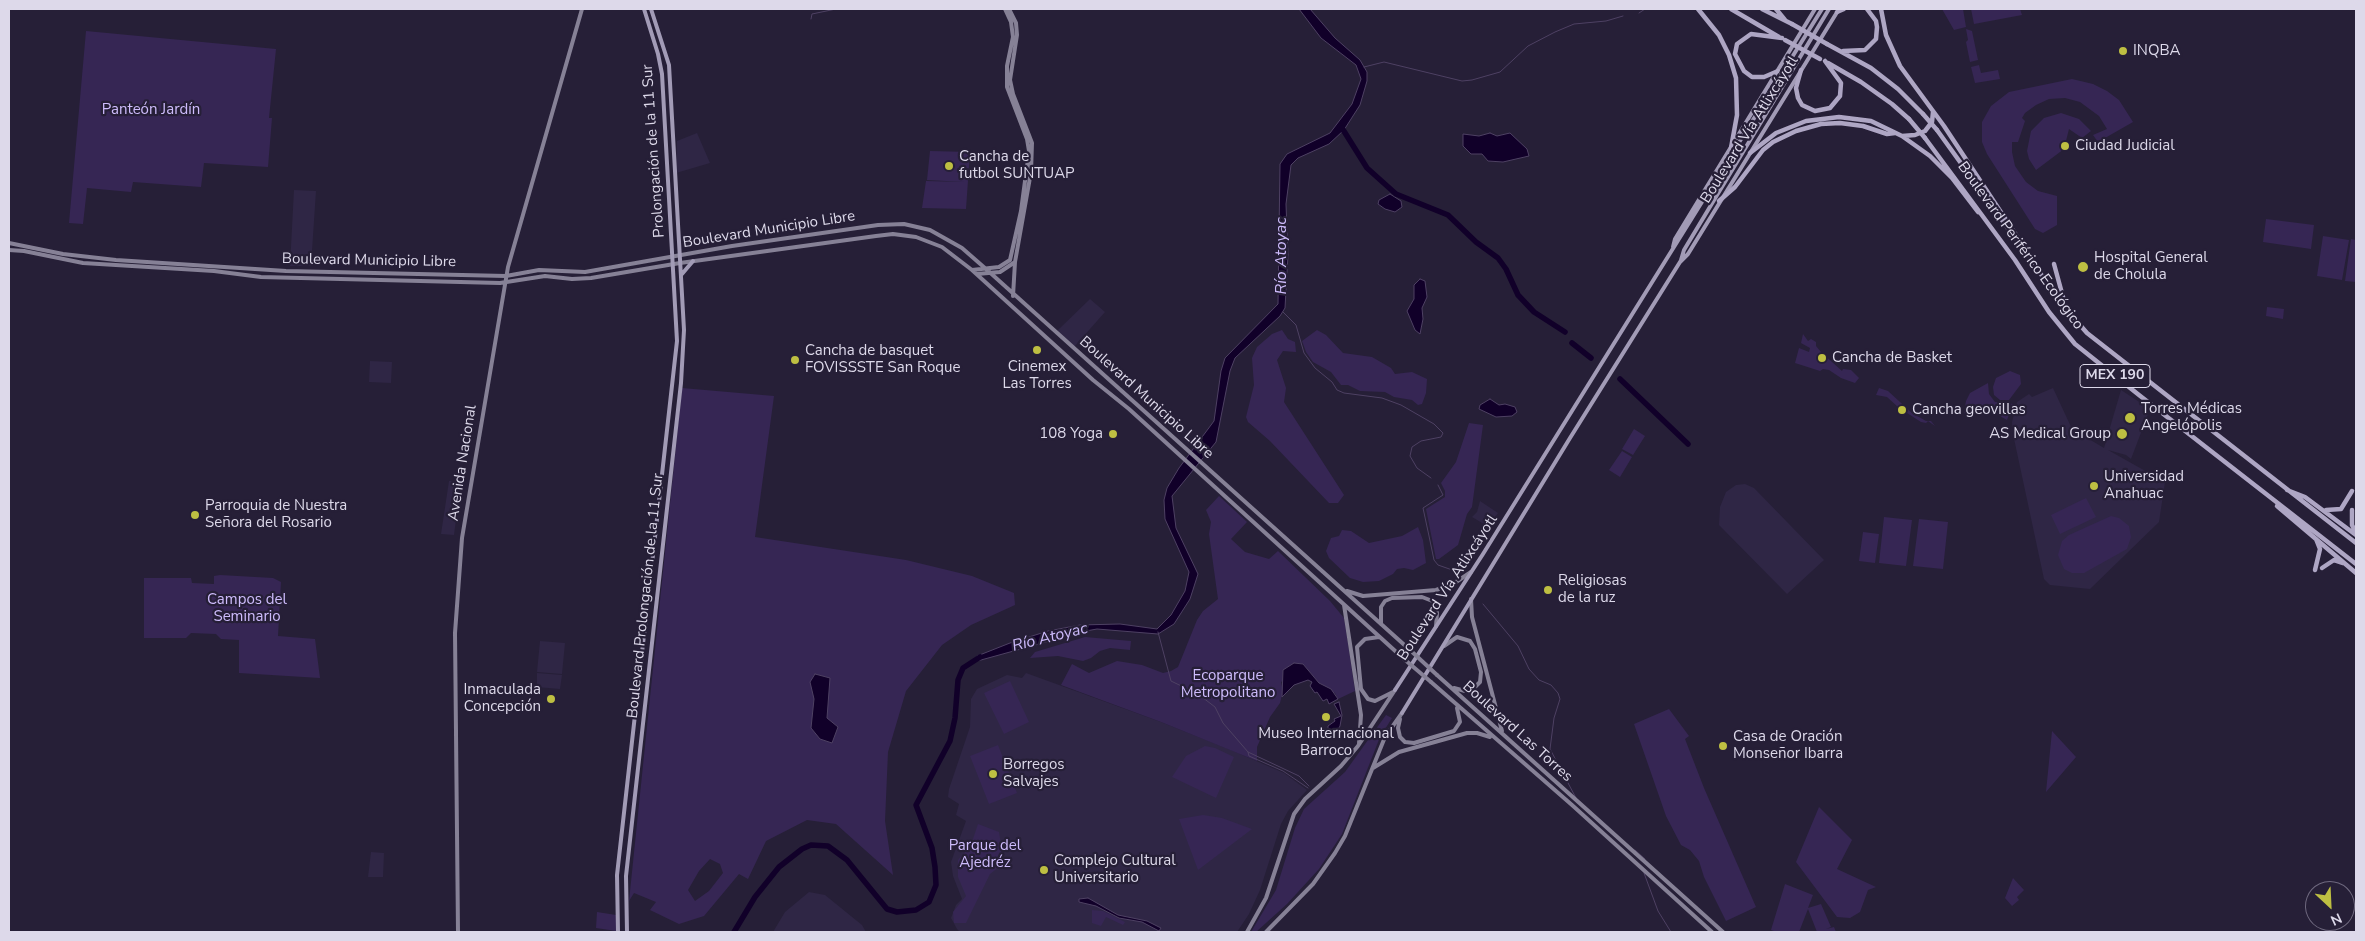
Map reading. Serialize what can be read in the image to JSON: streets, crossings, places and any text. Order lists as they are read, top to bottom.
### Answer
{
  "streets": {
    "highway": ["Boulevard Periférico Ecológico", "MEX 190"],
    "main road": [
      "Boulevard Vía Atlixcáyotl",
      "Prolongación de la 11 Sur",
      "Boulevard Municipio Libre",
      "Avenida Nacional",
      "Boulevard Prolongación de la 11 Sur",
      "Boulevard Las Torres"
    ]
  },
  "crossings": [
    ["Prolongación de la 11 Sur", "Boulevard Municipio Libre"],
    ["Prolongación de la 11 Sur", "Boulevard Prolongación de la 11 Sur"],
    ["Boulevard Municipio Libre", "Avenida Nacional"],
    ["Boulevard Municipio Libre", "Boulevard Prolongación de la 11 Sur"],
    ["Boulevard Municipio Libre", "Boulevard Las Torres"]
  ],
  "water": ["Río Atoyac"],
  "parks": [
    "Panteón Jardín",
    "Campos del Seminario",
    "Ecoparque Metropolitano",
    "Parque del Ajedréz"
  ],
  "places": [
    "INQBA",
    "Ciudad Judicial",
    "Cancha de futbol SUNTUAP",
    "Hospital General de Cholula",
    "Cinemex Las Torres",
    "Cancha de Basket",
    "Cancha de basquet FOVISSSTE San Roque",
    "Cancha geovillas",
    "Torres Médicas Angelópolis",
    "108 Yoga",
    "AS Medical Group",
    "Universidad Anahuac",
    "Parroquia de Nuestra Señora del Rosario",
    "Religiosas de la ruz",
    "Inmaculada Concepción",
    "Museo Internacional Barroco",
    "Casa de Oración Monseñor Ibarra",
    "Borregos Salvajes",
    "Complejo Cultural Universitario"
  ],
  "north": "bottom right"
}
